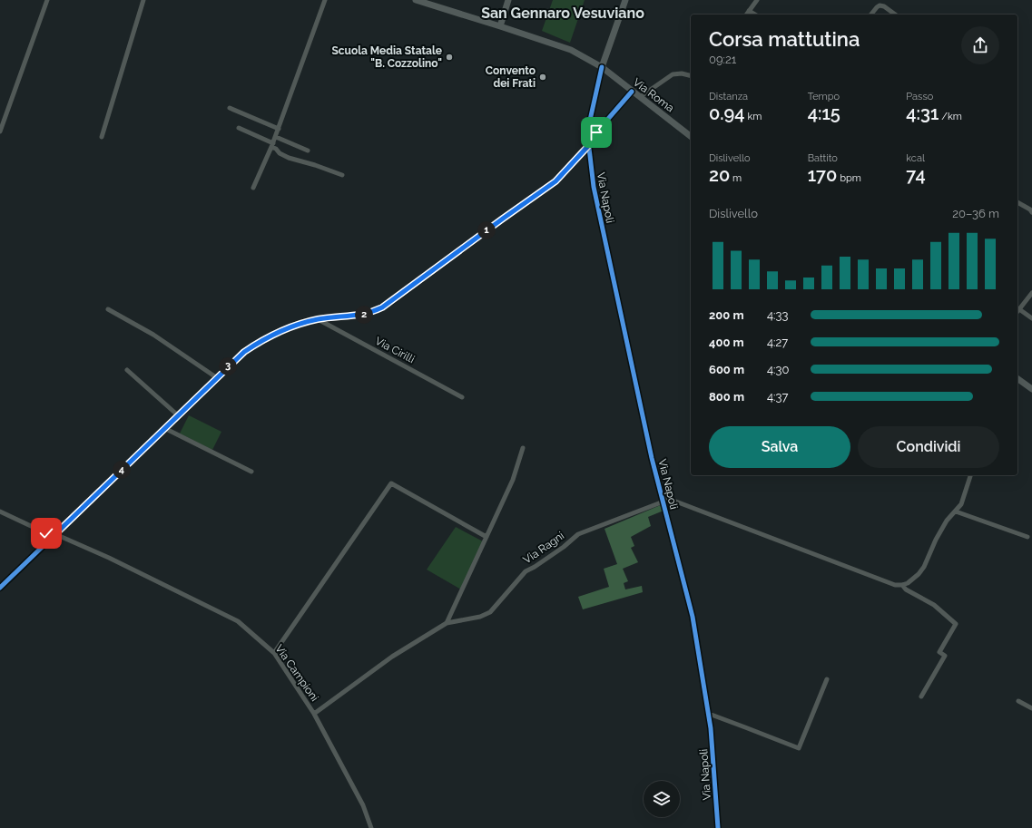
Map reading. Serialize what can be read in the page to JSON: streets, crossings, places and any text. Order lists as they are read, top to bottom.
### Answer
{
  "streets": {
    "main road": ["Via Roma"],
    "street": [
      "Via Napoli",
      "Via Cirilli",
      "Via Ragni",
      "Via Campioni"
    ]
  },
  "crossings": [
    ["Via Roma", "Via Napoli"],
    ["Via Napoli", "Via Ragni"],
    ["Via Ragni", "Via Campioni"]
  ],
  "districts": ["San Gennaro Vesuviano"],
  "places": ["Scuola Media Statale \"B. Cozzolino\"", "Convento dei Frati"],
  "page": {
    "heading": ["Corsa mattutina", "09:21"],
    "stats": [
      ["Distanza", "0.94 km"],
      ["Tempo", "4:15"],
      ["Passo", "4:31 /km"],
      ["Dislivello", "20 m"],
      ["Battito", "170 bpm"],
      ["kcal", "74"]
    ],
    "chart": ["Dislivello", "20–36 m"],
    "pins": [
      "1",
      "2",
      "3",
      "4"
    ],
    "list": [
      {
        "name": "200 m",
        "note": "4:33"
      },
      {
        "name": "400 m",
        "note": "4:27"
      },
      {
        "name": "600 m",
        "note": "4:30"
      },
      {
        "name": "800 m",
        "note": "4:37"
      }
    ],
    "buttons": ["Salva", "Condividi"]
  }
}
